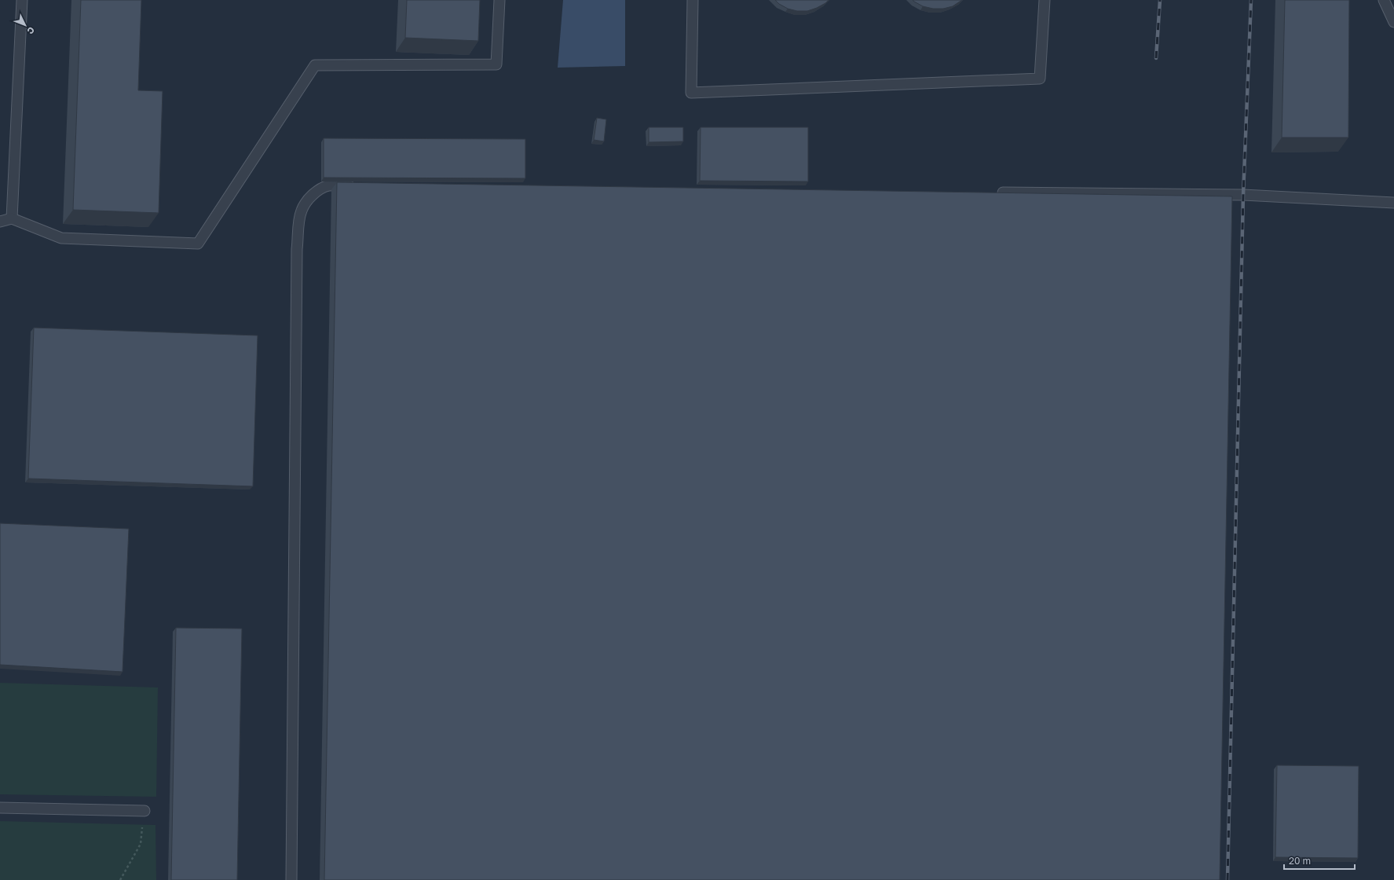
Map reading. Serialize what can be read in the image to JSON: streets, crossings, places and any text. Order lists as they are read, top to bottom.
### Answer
{
  "scale_bar": "20 m",
  "north": "bottom right"
}
